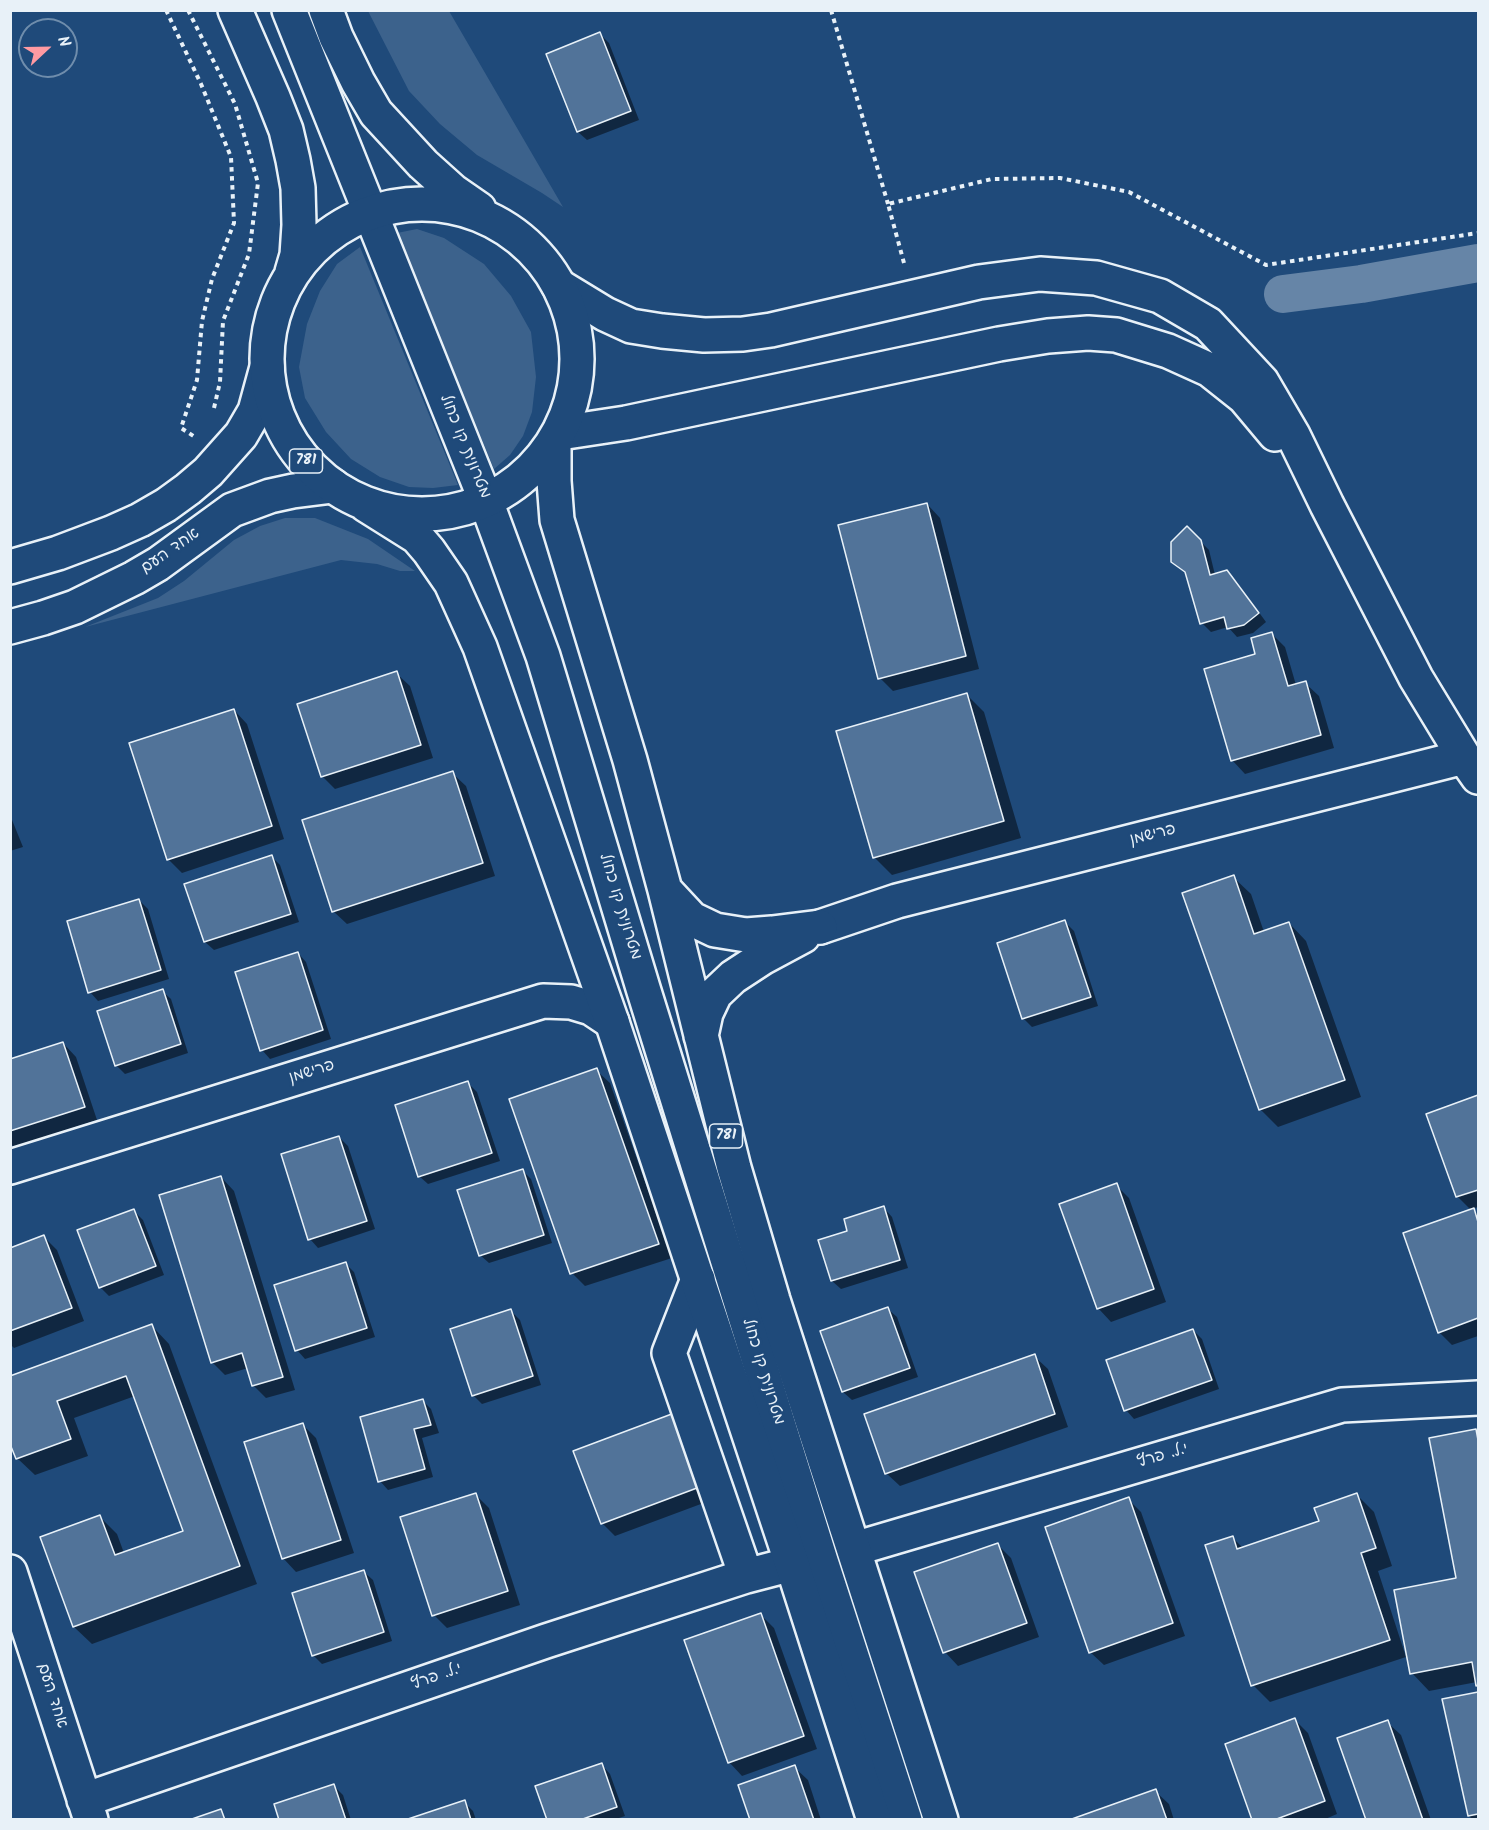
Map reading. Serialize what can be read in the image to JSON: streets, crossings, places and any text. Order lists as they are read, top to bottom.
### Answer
{
  "streets": {
    "street": [
      "מטרונית קו כחול",
      "781",
      "אחד העם",
      "פרישמן",
      "י.ל. פרץ"
    ]
  },
  "crossings": [
    ["מטרונית קו כחול", "781"],
    ["781", "אחד העם"],
    ["781", "פרישמן"],
    ["781", "י.ל. פרץ"],
    ["אחד העם", "י.ל. פרץ"]
  ],
  "north": "right"
}
